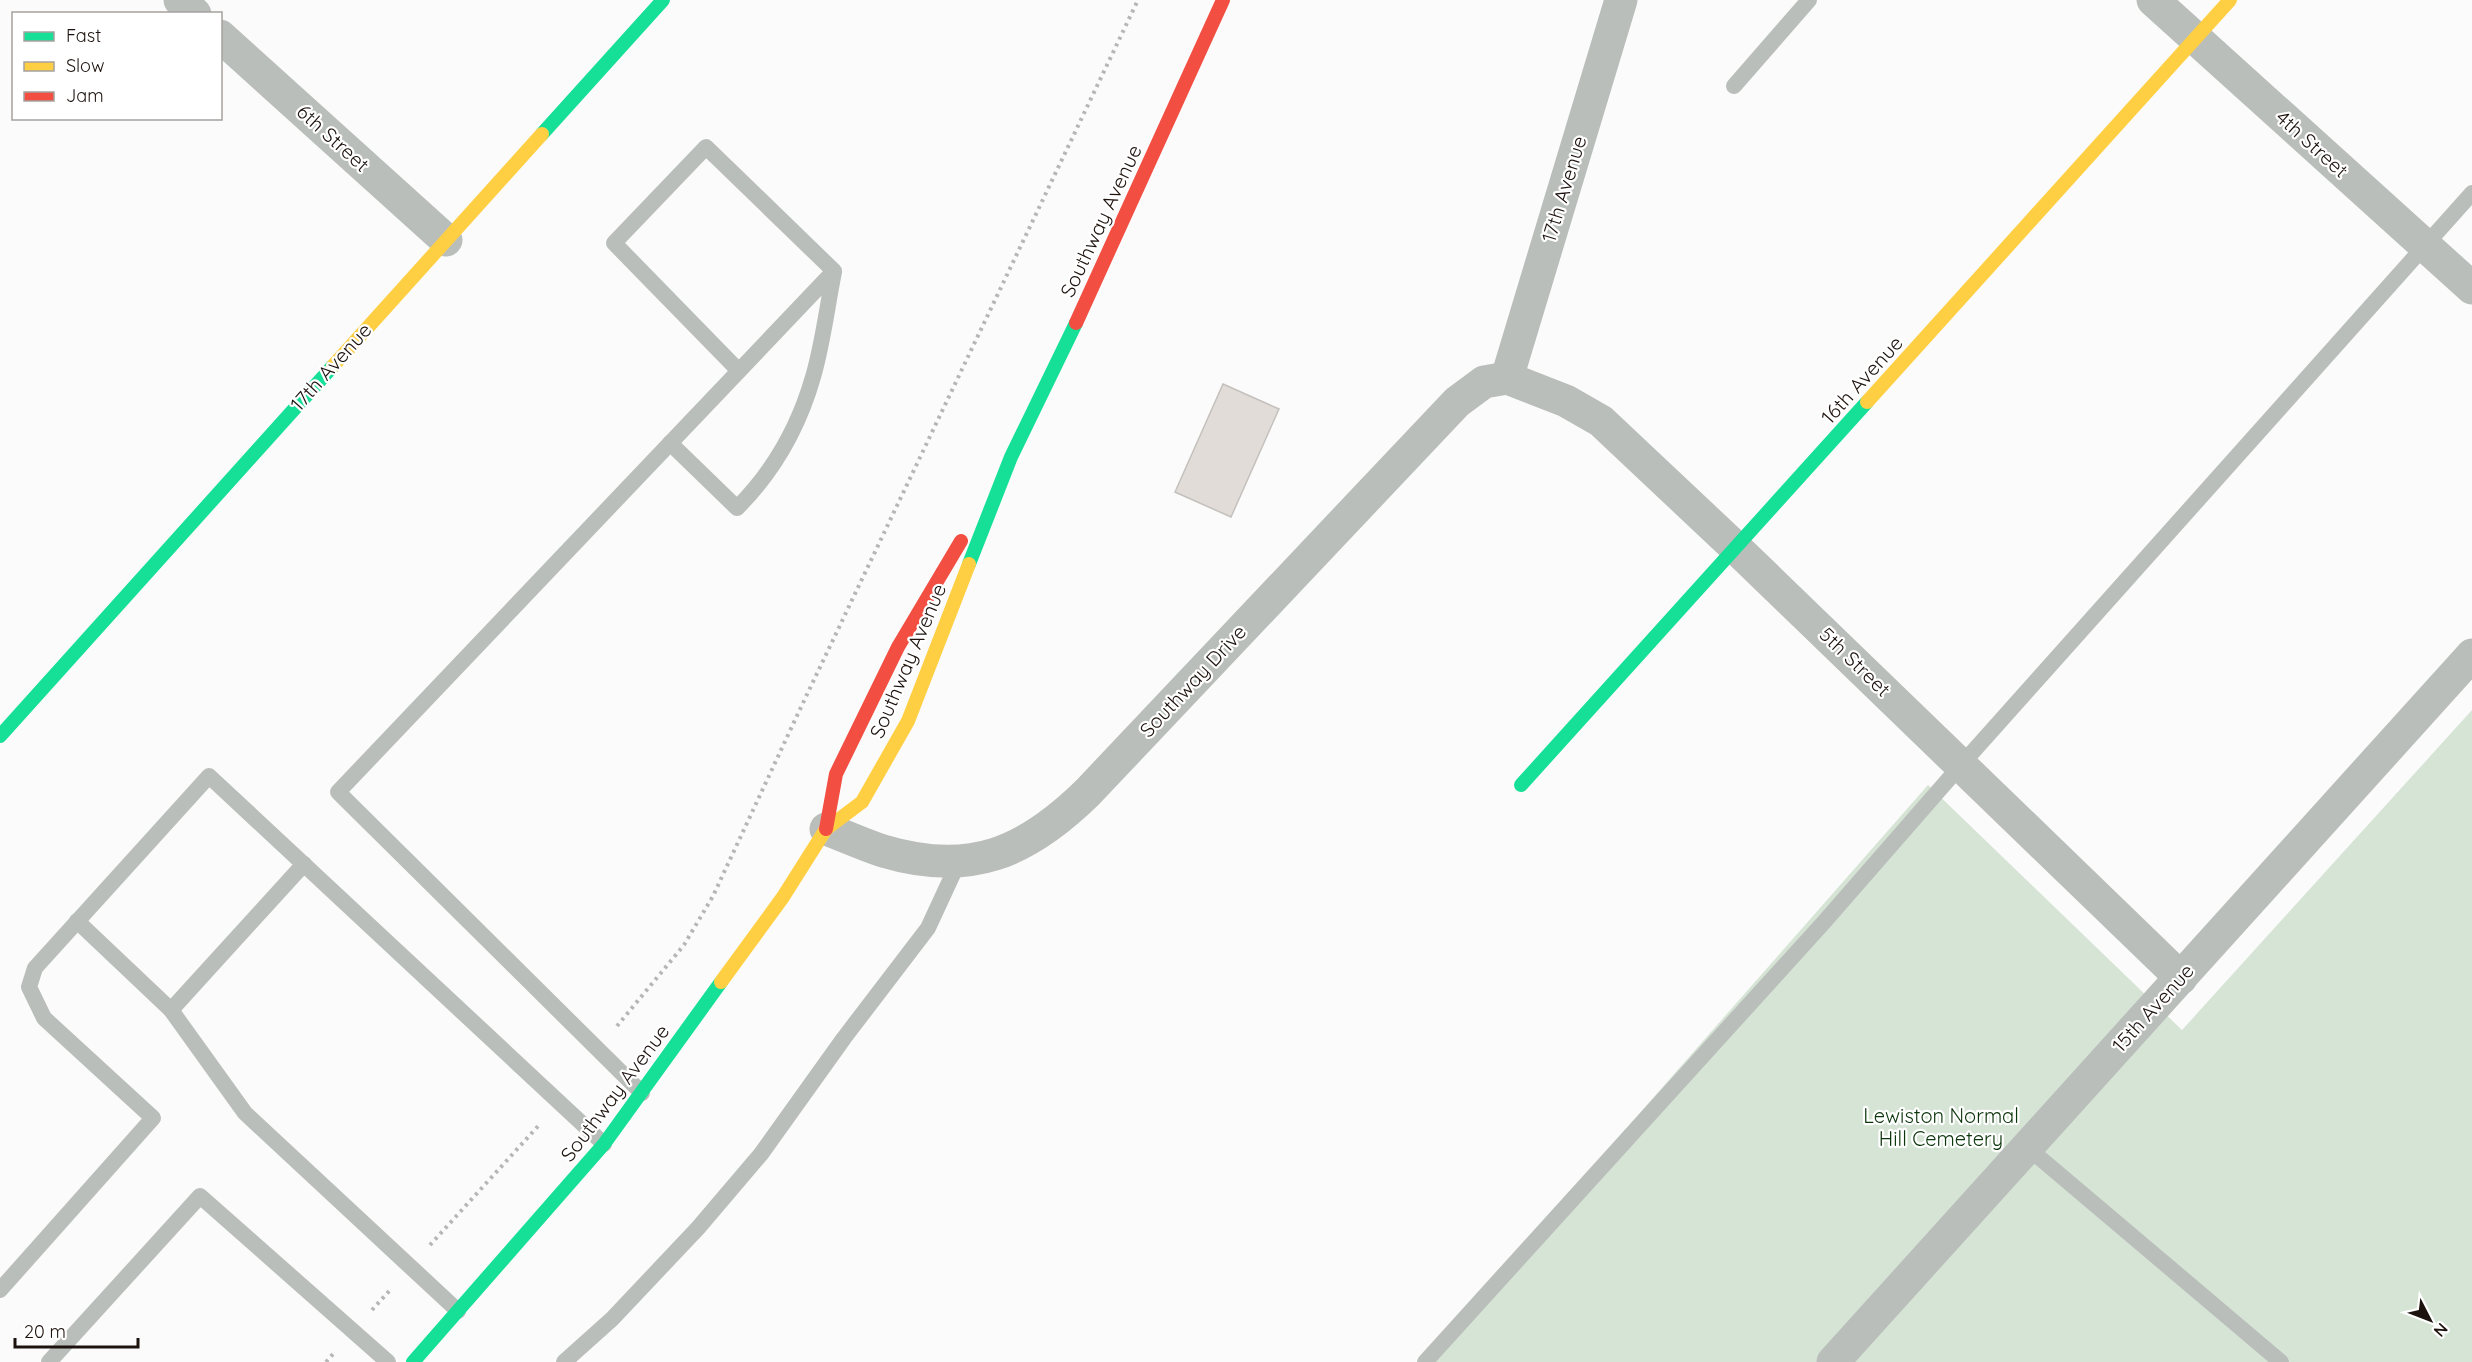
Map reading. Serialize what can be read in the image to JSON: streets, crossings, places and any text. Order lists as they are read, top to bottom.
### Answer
{
  "streets": {
    "street": [
      "6th Street",
      "4th Street",
      "17th Avenue",
      "Southway Avenue",
      "16th Avenue",
      "5th Street",
      "Southway Drive",
      "15th Avenue"
    ]
  },
  "crossings": [
    ["6th Street", "17th Avenue"],
    ["4th Street", "16th Avenue"],
    ["17th Avenue", "5th Street"],
    ["17th Avenue", "Southway Drive"],
    ["Southway Avenue", "Southway Drive"],
    ["16th Avenue", "5th Street"],
    ["5th Street", "Southway Drive"],
    ["5th Street", "15th Avenue"]
  ],
  "parks": ["Lewiston Normal Hill Cemetery"],
  "legend": ["Fast", "Slow", "Jam"],
  "scale_bar": "20 m",
  "north": "bottom right"
}
